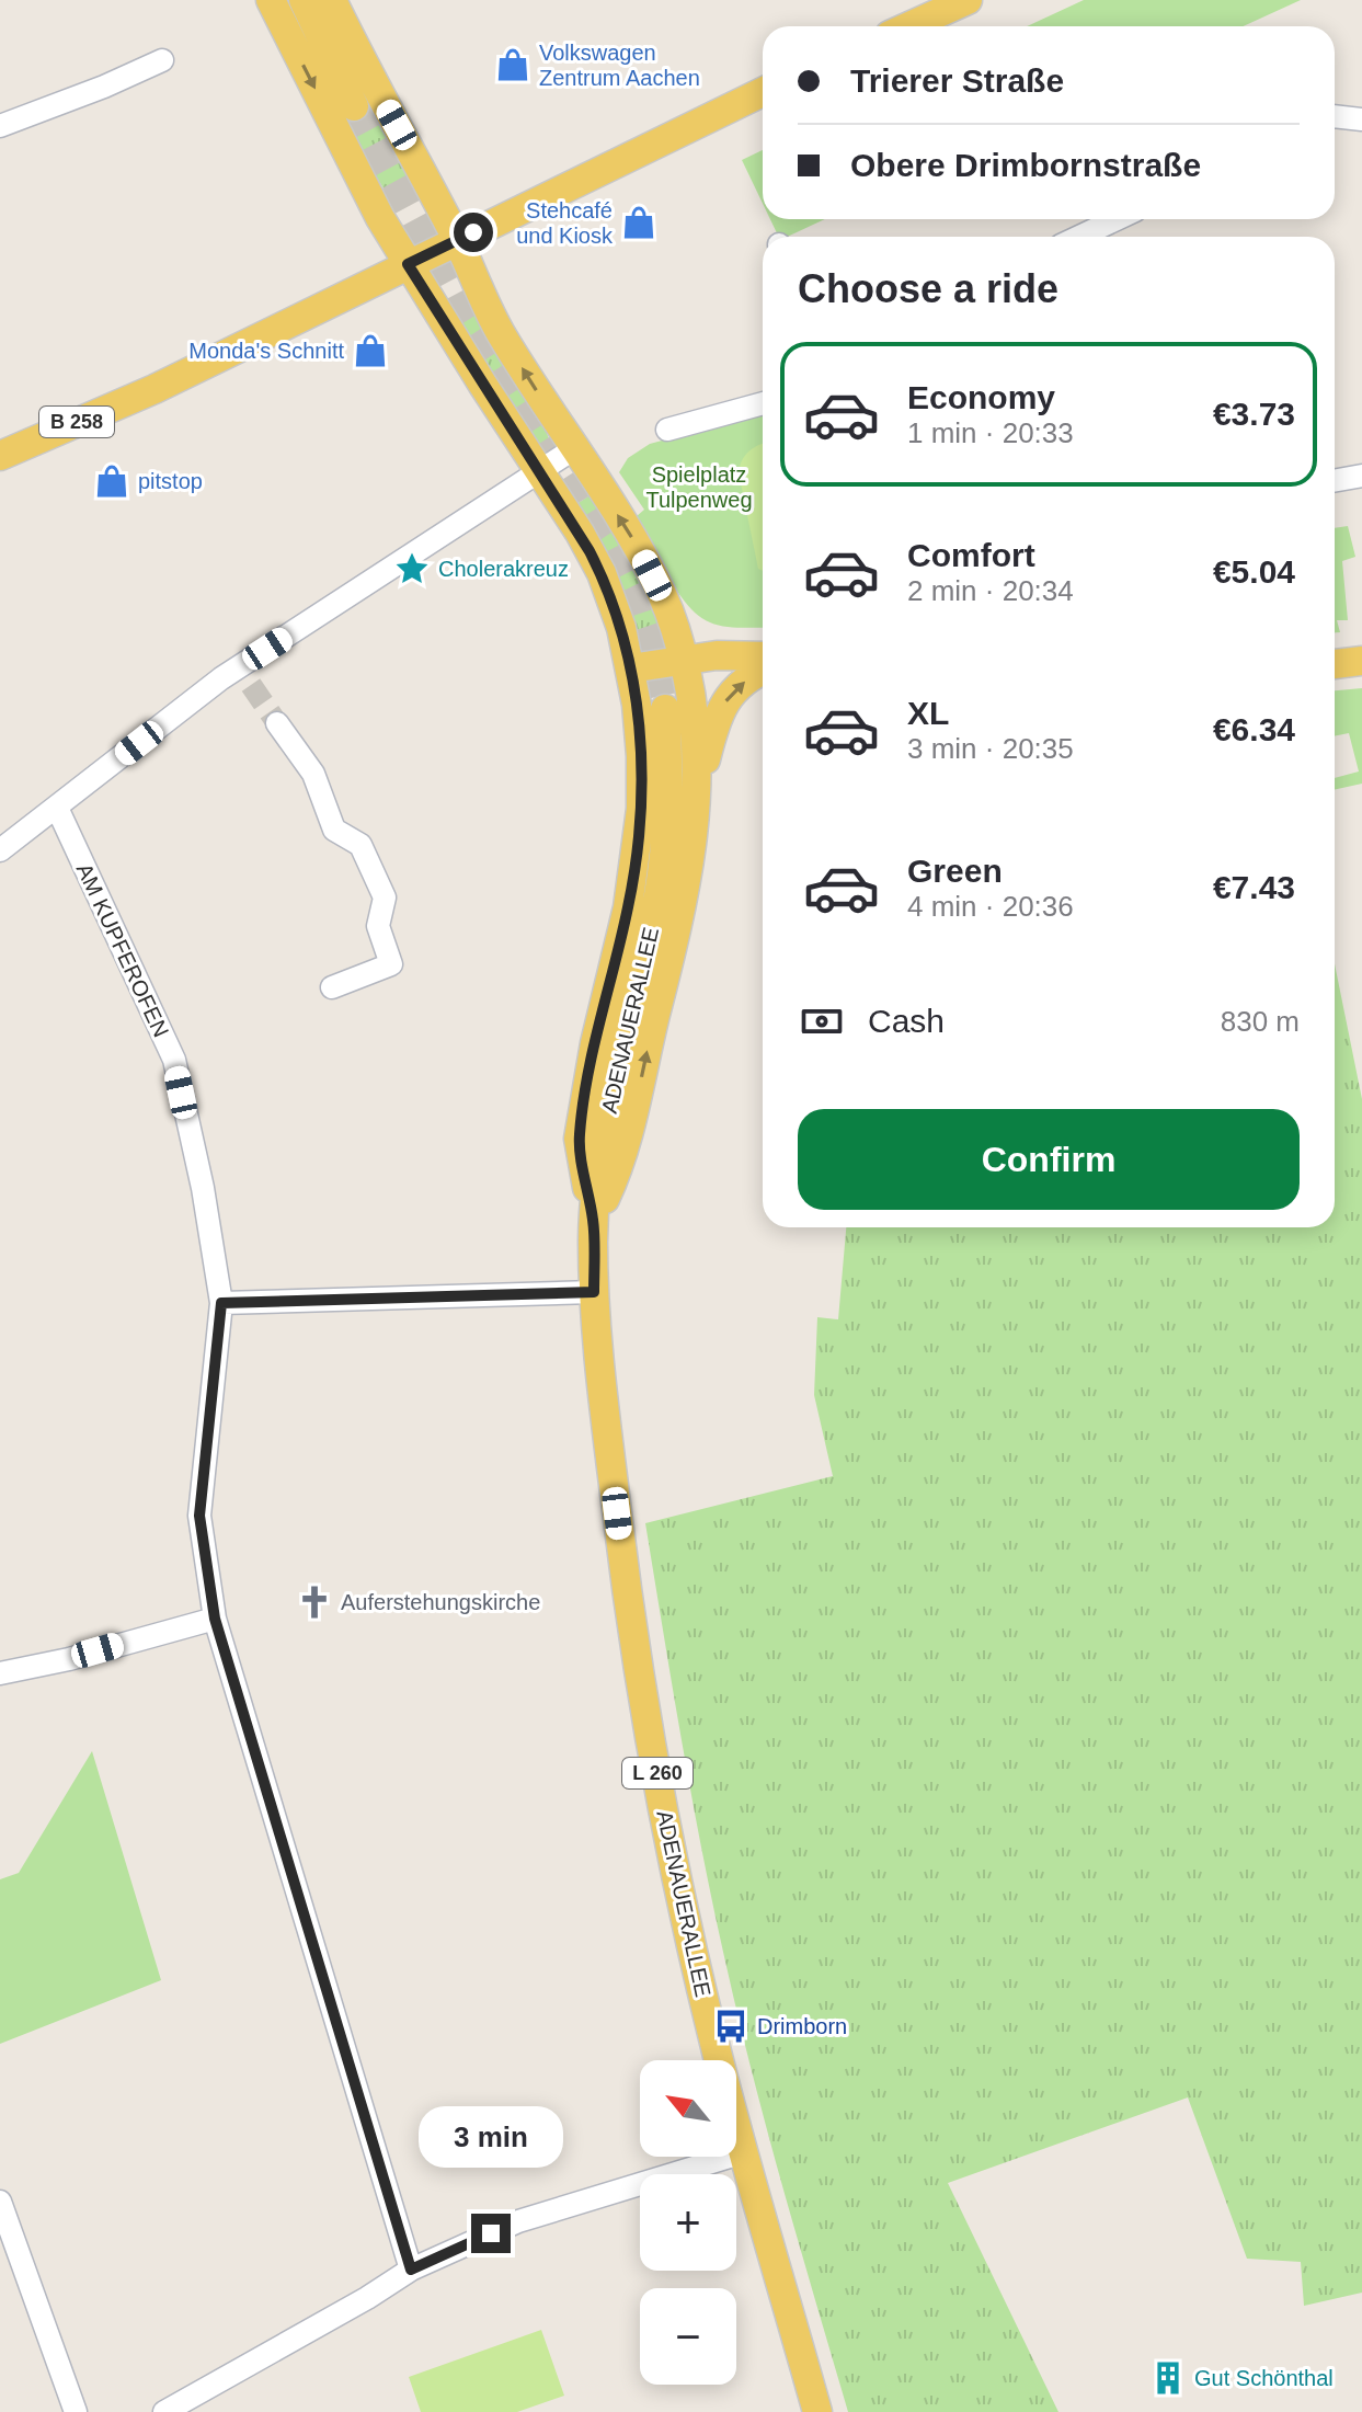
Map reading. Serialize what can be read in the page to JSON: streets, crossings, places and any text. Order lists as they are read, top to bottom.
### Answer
{
  "streets": {
    "main road": ["B 258", "ADENAUERALLEE", "L 260"],
    "street": ["AM KUPFEROFEN"]
  },
  "parks": ["Spielplatz Tulpenweg"],
  "places": {
    "shop": [
      "Volkswagen Zentrum Aachen",
      "Stehcafé und Kiosk",
      "Monda's Schnitt",
      "pitstop"
    ],
    "place": ["Cholerakreuz"],
    "church": ["Auferstehungskirche"],
    "bus stop": ["Drimborn"],
    "building": ["Gut Schönthal"]
  },
  "north": "top left",
  "page": {
    "banner": ["Trierer Straße", "Obere Drimbornstraße"],
    "heading": "Choose a ride",
    "list": [
      {
        "name": "Economy",
        "note": "1 min · 20:33",
        "value": "€3.73"
      },
      {
        "name": "Comfort",
        "note": "2 min · 20:34",
        "value": "€5.04"
      },
      {
        "name": "XL",
        "note": "3 min · 20:35",
        "value": "€6.34"
      },
      {
        "name": "Green",
        "note": "4 min · 20:36",
        "value": "€7.43"
      }
    ],
    "pay": ["Cash", "830 m"],
    "buttons": "Confirm",
    "map_buttons": ["+", "−"],
    "bubble": "3 min"
  }
}
